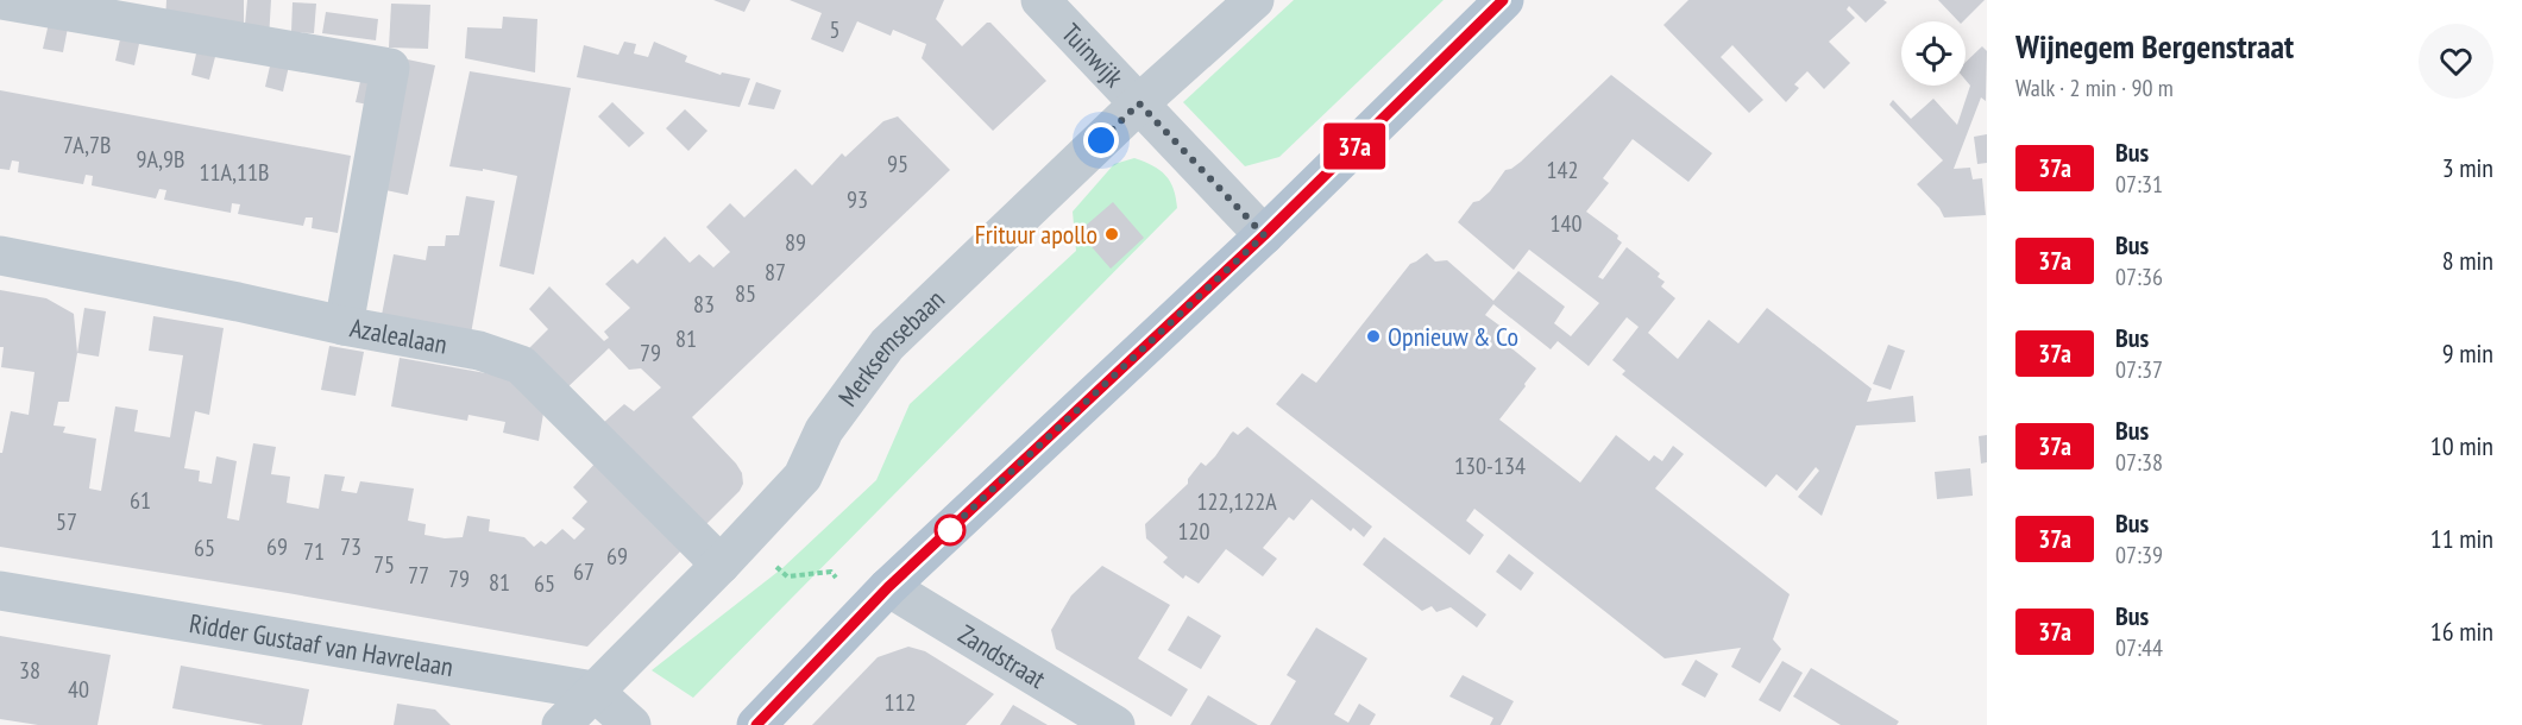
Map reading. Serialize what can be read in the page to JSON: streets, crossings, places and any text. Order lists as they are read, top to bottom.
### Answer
{
  "streets": {
    "street": [
      "Tuinwijk",
      "Azalealaan",
      "Merksemsebaan",
      "Ridder Gustaaf van Havrelaan",
      "Zandstraat"
    ]
  },
  "crossings": [
    ["Tuinwijk", "Merksemsebaan"],
    ["Azalealaan", "Merksemsebaan"],
    ["Merksemsebaan", "Ridder Gustaaf van Havrelaan"]
  ],
  "places": ["Frituur apollo", "Opnieuw & Co"],
  "lines": ["bus line 37a"],
  "house_numbers": [
    "5",
    "7A,7B",
    "9A,9B",
    "95",
    "142",
    "11A,11B",
    "93",
    "140",
    "89",
    "87",
    "85",
    "83",
    "81",
    "79",
    "130-134",
    "61",
    "122,122A",
    "57",
    "120",
    "69",
    "73",
    "65",
    "71",
    "69",
    "75",
    "67",
    "77",
    "79",
    "81",
    "65",
    "38",
    "40",
    "112"
  ],
  "page": {
    "on_map": "37a",
    "heading": ["Wijnegem Bergenstraat", "Walk · 2 min · 90 m"],
    "list": [
      {
        "mark": "37a",
        "name": "Bus",
        "note": "07:31",
        "value": "3 min"
      },
      {
        "mark": "37a",
        "name": "Bus",
        "note": "07:36",
        "value": "8 min"
      },
      {
        "mark": "37a",
        "name": "Bus",
        "note": "07:37",
        "value": "9 min"
      },
      {
        "mark": "37a",
        "name": "Bus",
        "note": "07:38",
        "value": "10 min"
      },
      {
        "mark": "37a",
        "name": "Bus",
        "note": "07:39",
        "value": "11 min"
      },
      {
        "mark": "37a",
        "name": "Bus",
        "note": "07:44",
        "value": "16 min"
      }
    ]
  }
}
